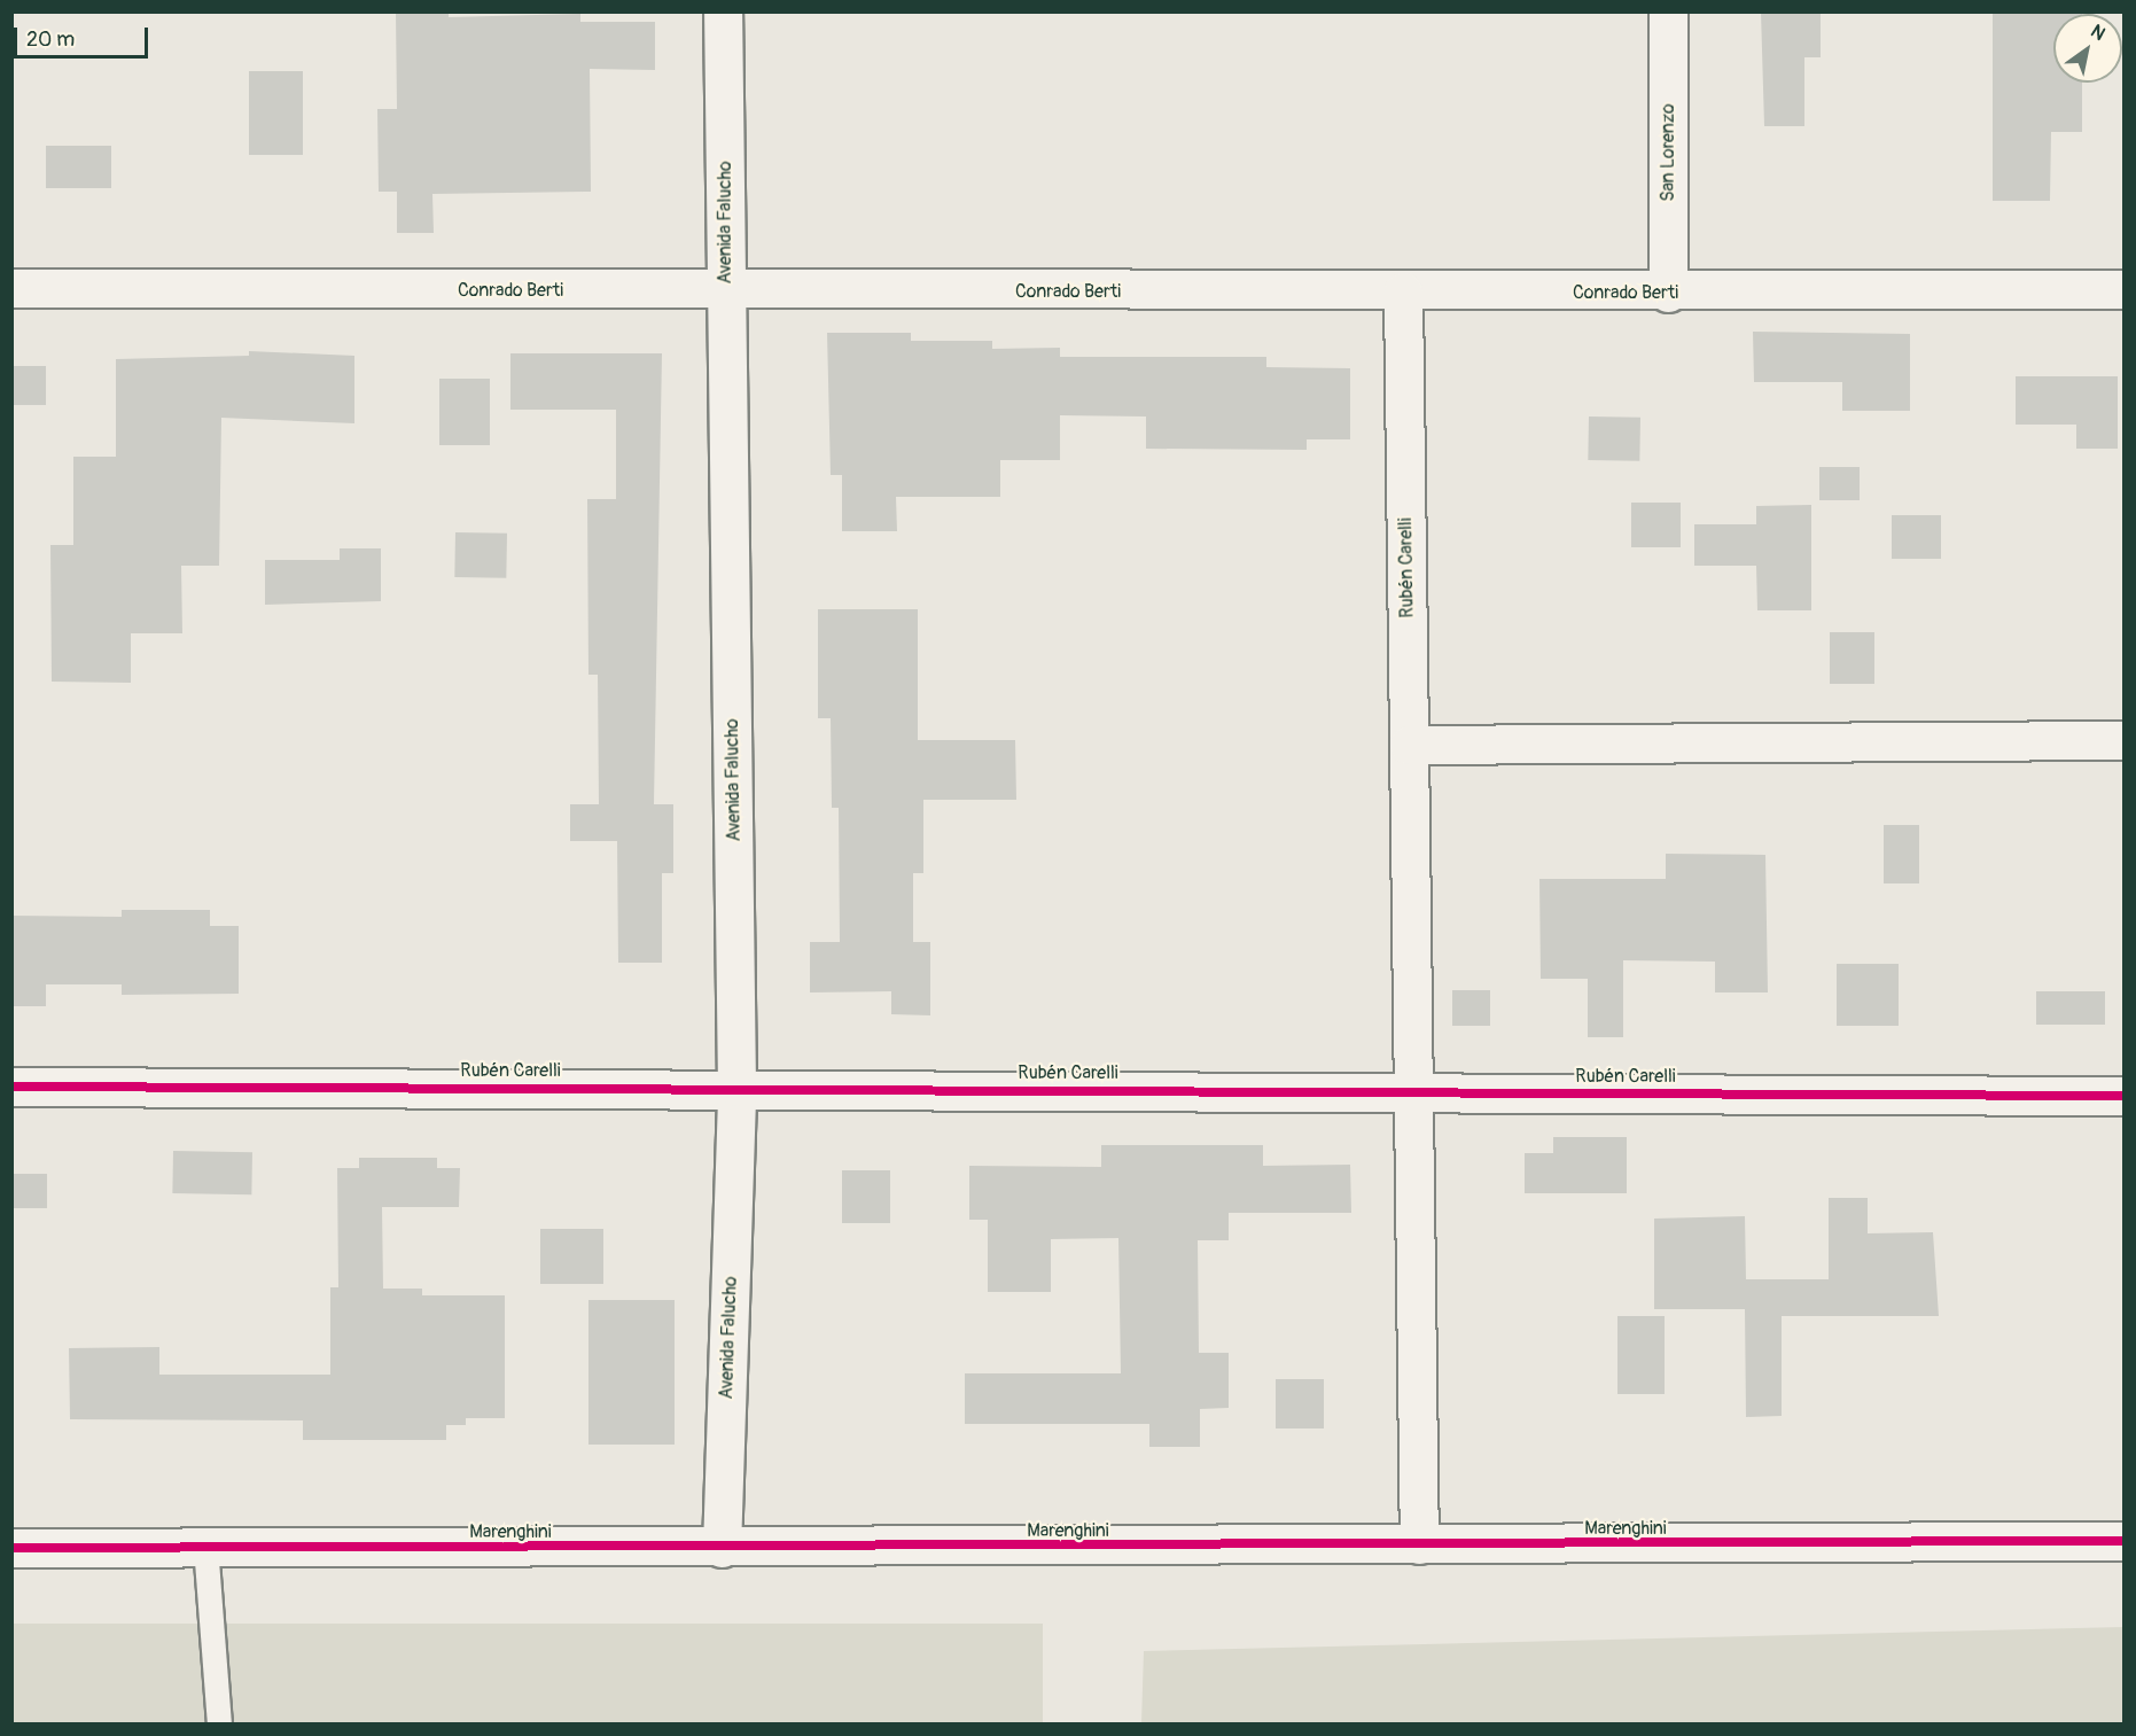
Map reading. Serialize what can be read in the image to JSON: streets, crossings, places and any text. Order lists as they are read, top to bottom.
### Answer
{
  "streets": {
    "street": [
      "San Lorenzo",
      "Avenida Falucho",
      "Conrado Berti",
      "Rubén Carelli",
      "Marenghini"
    ]
  },
  "crossings": [
    ["San Lorenzo", "Conrado Berti"],
    ["Avenida Falucho", "Conrado Berti"],
    ["Avenida Falucho", "Rubén Carelli"],
    ["Avenida Falucho", "Marenghini"],
    ["Conrado Berti", "Rubén Carelli"],
    ["Rubén Carelli", "Marenghini"]
  ],
  "scale_bar": "20 m",
  "north": "top right"
}
